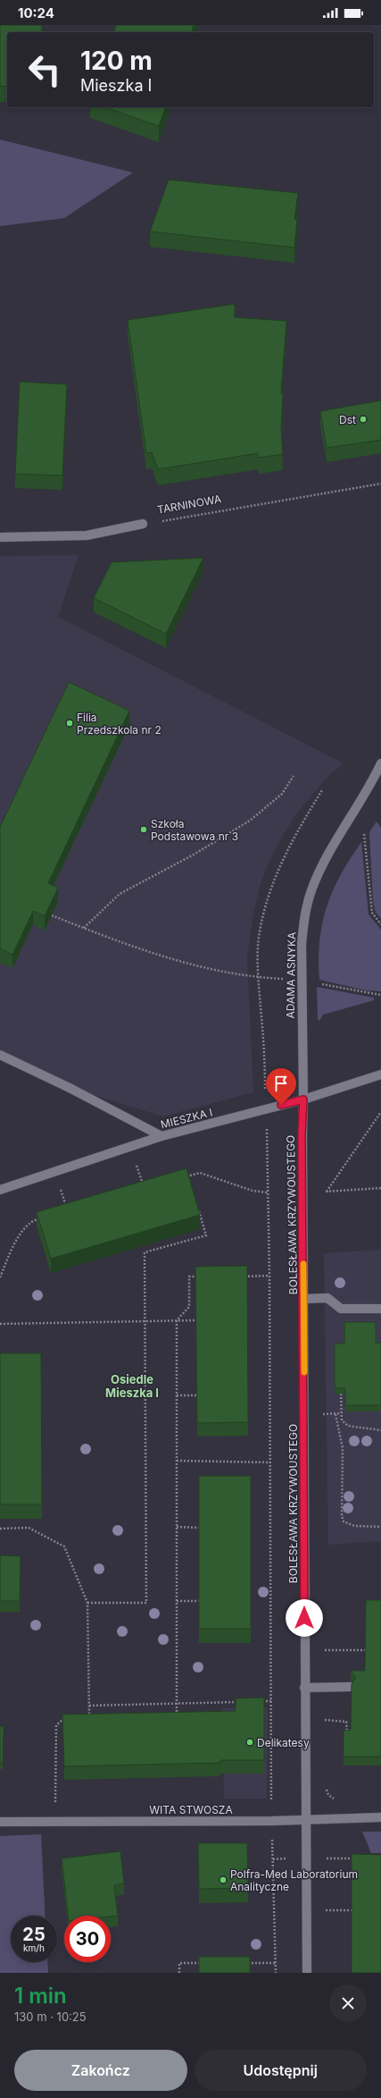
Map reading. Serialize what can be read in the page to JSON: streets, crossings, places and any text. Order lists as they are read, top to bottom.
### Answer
{
  "streets": {
    "street": [
      "ADAMA ASNYKA",
      "MIESZKA I",
      "BOLESŁAWA KRZYWOUSTEGO",
      "WITA STWOSZA"
    ],
    "path": ["TARNINOWA"]
  },
  "crossings": [
    ["ADAMA ASNYKA", "MIESZKA I"],
    ["ADAMA ASNYKA", "BOLESŁAWA KRZYWOUSTEGO"],
    ["MIESZKA I", "BOLESŁAWA KRZYWOUSTEGO"],
    ["BOLESŁAWA KRZYWOUSTEGO", "WITA STWOSZA"]
  ],
  "districts": ["Osiedle Mieszka I"],
  "places": [
    "Dst",
    "Filia Przedszkola nr 2",
    "Szkoła Podstawowa nr 3",
    "Delikatesy",
    "Polfra-Med Laboratorium Analityczne"
  ],
  "page": {
    "status": "10:24",
    "turn": ["120 m", "Mieszka I"],
    "speed": "25 km/h",
    "limit": "30",
    "heading": ["1 min", "130 m · 10:25"],
    "buttons": ["Zakończ", "Udostępnij"]
  }
}
